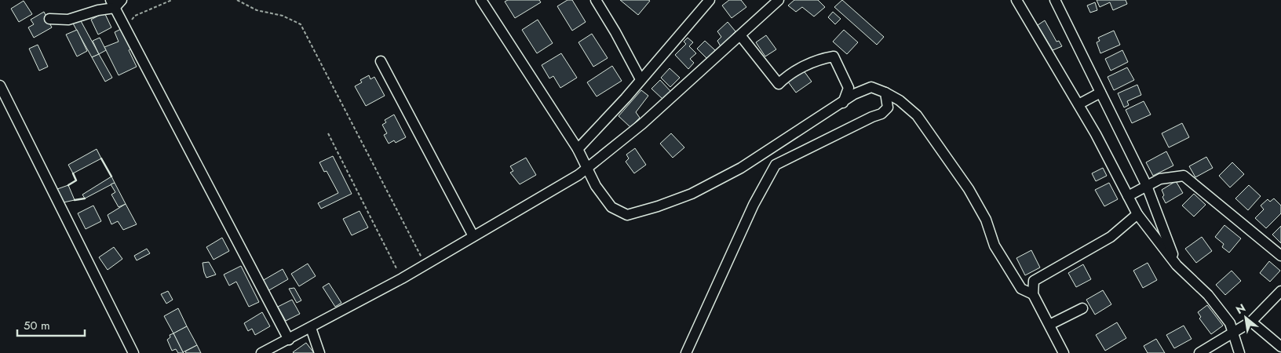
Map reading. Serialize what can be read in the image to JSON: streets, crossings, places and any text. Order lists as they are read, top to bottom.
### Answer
{
  "scale_bar": "50 m",
  "north": "top left"
}
